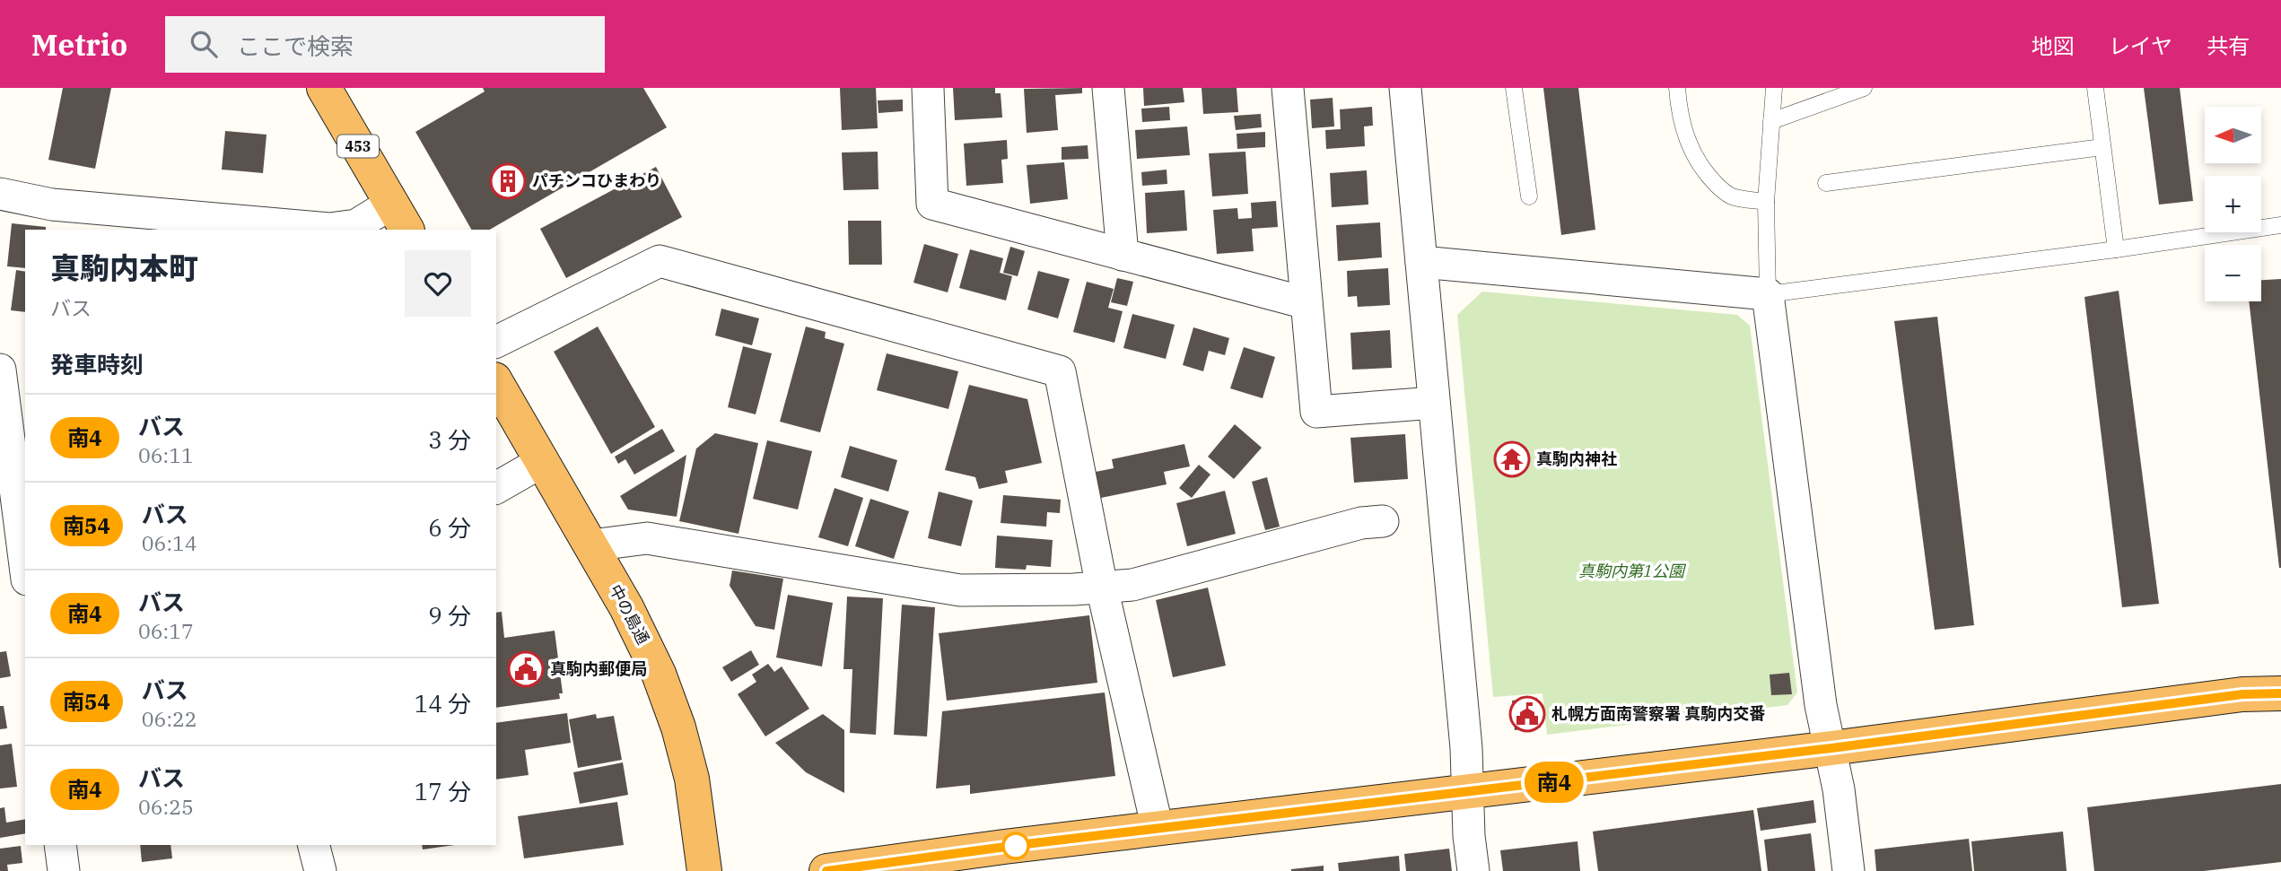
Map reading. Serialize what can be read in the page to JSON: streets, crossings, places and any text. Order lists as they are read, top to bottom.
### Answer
{
  "streets": {
    "highway": ["453", "中の島通"]
  },
  "parks": ["真駒内第1公園"],
  "places": {
    "building": ["パチンコひまわり"],
    "temple": ["真駒内神社"],
    "public building": ["真駒内郵便局", "札幌方面南警察署 真駒内交番"]
  },
  "lines": ["bus line 南4"],
  "north": "left",
  "page": {
    "header": "Metrio",
    "search": "ここで検索",
    "nav": ["地図", "レイヤ", "共有"],
    "on_map": "南4",
    "map_buttons": ["+", "−"],
    "heading": [
      ["真駒内本町", "バス"],
      "発車時刻"
    ],
    "list": [
      {
        "mark": "南4",
        "name": "バス",
        "note": "06:11",
        "value": "3 分"
      },
      {
        "mark": "南54",
        "name": "バス",
        "note": "06:14",
        "value": "6 分"
      },
      {
        "mark": "南4",
        "name": "バス",
        "note": "06:17",
        "value": "9 分"
      },
      {
        "mark": "南54",
        "name": "バス",
        "note": "06:22",
        "value": "14 分"
      },
      {
        "mark": "南4",
        "name": "バス",
        "note": "06:25",
        "value": "17 分"
      }
    ]
  }
}
